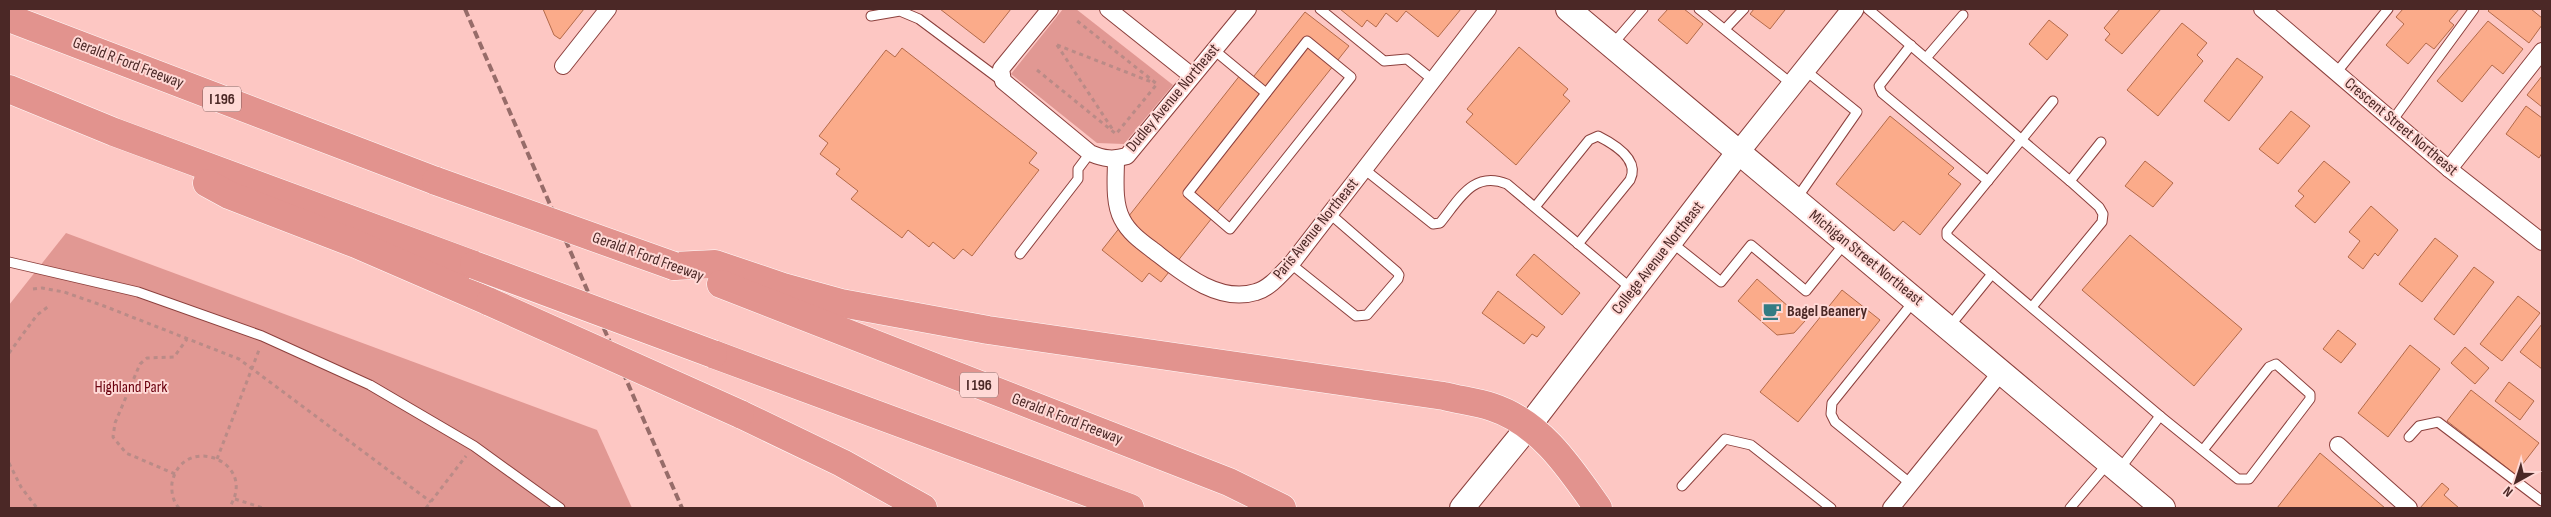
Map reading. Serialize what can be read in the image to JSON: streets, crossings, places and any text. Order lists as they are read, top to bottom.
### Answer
{
  "streets": {
    "highway": ["Gerald R Ford Freeway", "I 196"],
    "main road": ["College Avenue Northeast", "Michigan Street Northeast"],
    "street": ["Dudley Avenue Northeast", "Crescent Street Northeast", "Paris Avenue Northeast"]
  },
  "crossings": [
    ["Dudley Avenue Northeast", "Paris Avenue Northeast"],
    ["College Avenue Northeast", "Michigan Street Northeast"]
  ],
  "parks": ["Highland Park"],
  "places": {
    "cafe": ["Bagel Beanery"]
  },
  "north": "bottom left"
}
